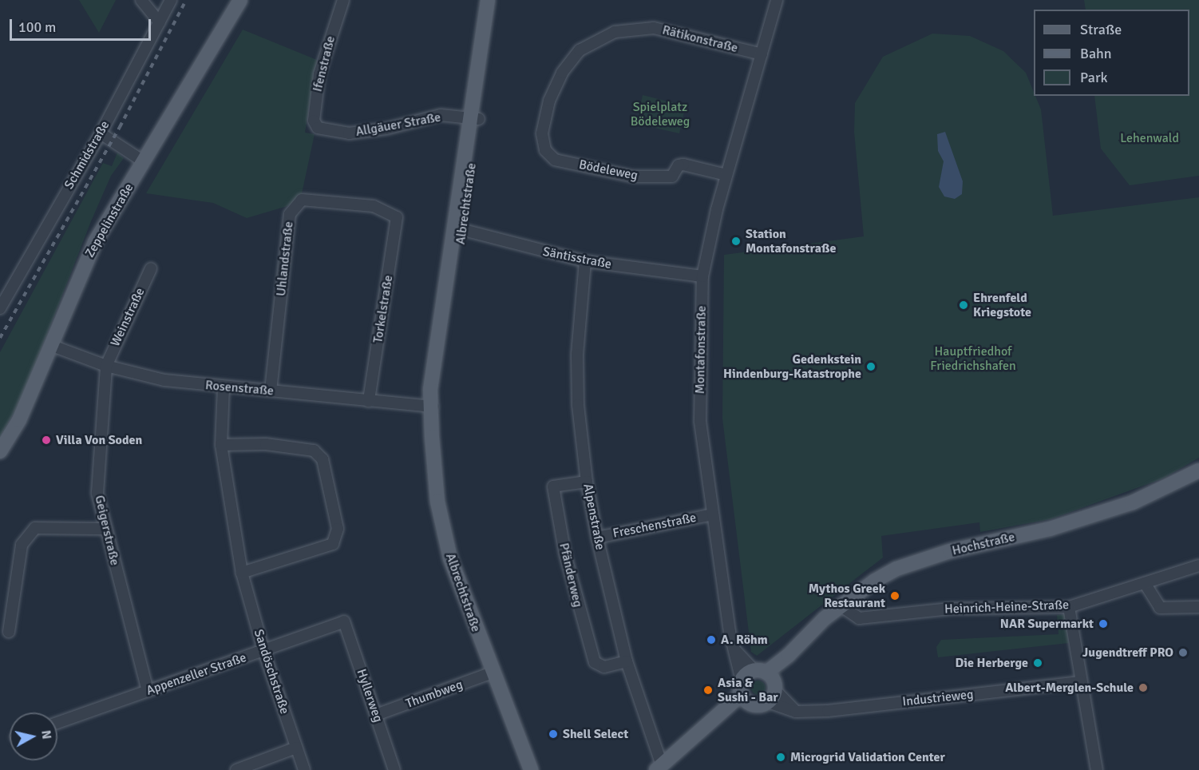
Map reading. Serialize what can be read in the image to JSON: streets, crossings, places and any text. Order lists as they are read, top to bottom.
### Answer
{
  "streets": {
    "main road": ["Albrechtstraße", "Zeppelinstraße", "Hochstraße"],
    "street": [
      "Rätikonstraße",
      "Ifenstraße",
      "Allgäuer Straße",
      "Schmidstraße",
      "Bödeleweg",
      "Säntisstraße",
      "Uhlandstraße",
      "Torkelstraße",
      "Weinstraße",
      "Montafonstraße",
      "Rosenstraße",
      "Alpenstraße",
      "Freschenstraße",
      "Geigerstraße",
      "Pfänderweg",
      "Heinrich-Heine-Straße",
      "Sandöschstraße",
      "Appenzeller Straße",
      "Thumbweg",
      "Hyllerweg",
      "Industrieweg"
    ]
  },
  "crossings": [
    ["Rätikonstraße", "Bödeleweg"],
    ["Rätikonstraße", "Montafonstraße"],
    ["Ifenstraße", "Allgäuer Straße"],
    ["Allgäuer Straße", "Albrechtstraße"],
    ["Bödeleweg", "Montafonstraße"],
    ["Albrechtstraße", "Säntisstraße"],
    ["Albrechtstraße", "Rosenstraße"],
    ["Albrechtstraße", "Thumbweg"],
    ["Zeppelinstraße", "Rosenstraße"],
    ["Säntisstraße", "Montafonstraße"],
    ["Säntisstraße", "Alpenstraße"],
    ["Uhlandstraße", "Torkelstraße"],
    ["Uhlandstraße", "Rosenstraße"],
    ["Torkelstraße", "Rosenstraße"],
    ["Weinstraße", "Rosenstraße"],
    ["Weinstraße", "Geigerstraße"],
    ["Montafonstraße", "Freschenstraße"],
    ["Rosenstraße", "Geigerstraße"],
    ["Rosenstraße", "Sandöschstraße"],
    ["Alpenstraße", "Freschenstraße"],
    ["Alpenstraße", "Pfänderweg"],
    ["Geigerstraße", "Appenzeller Straße"],
    ["Hochstraße", "Heinrich-Heine-Straße"],
    ["Hochstraße", "Industrieweg"],
    ["Sandöschstraße", "Appenzeller Straße"],
    ["Appenzeller Straße", "Hyllerweg"],
    ["Thumbweg", "Hyllerweg"]
  ],
  "parks": ["Spielplatz Bödeleweg", "Lehenwald", "Hauptfriedhof Friedrichshafen"],
  "places": [
    "Station Montafonstraße",
    "Ehrenfeld Kriegstote",
    "Gedenkstein Hindenburg-Katastrophe",
    "Villa Von Soden",
    "Mythos Greek Restaurant",
    "NAR Supermarkt",
    "A. Röhm",
    "Jugendtreff PRO",
    "Die Herberge",
    "Albert-Merglen-Schule",
    "Asia & Sushi - Bar",
    "Shell Select",
    "Microgrid Validation Center"
  ],
  "legend": ["Straße", "Bahn", "Park"],
  "scale_bar": "100 m",
  "north": "right"
}
